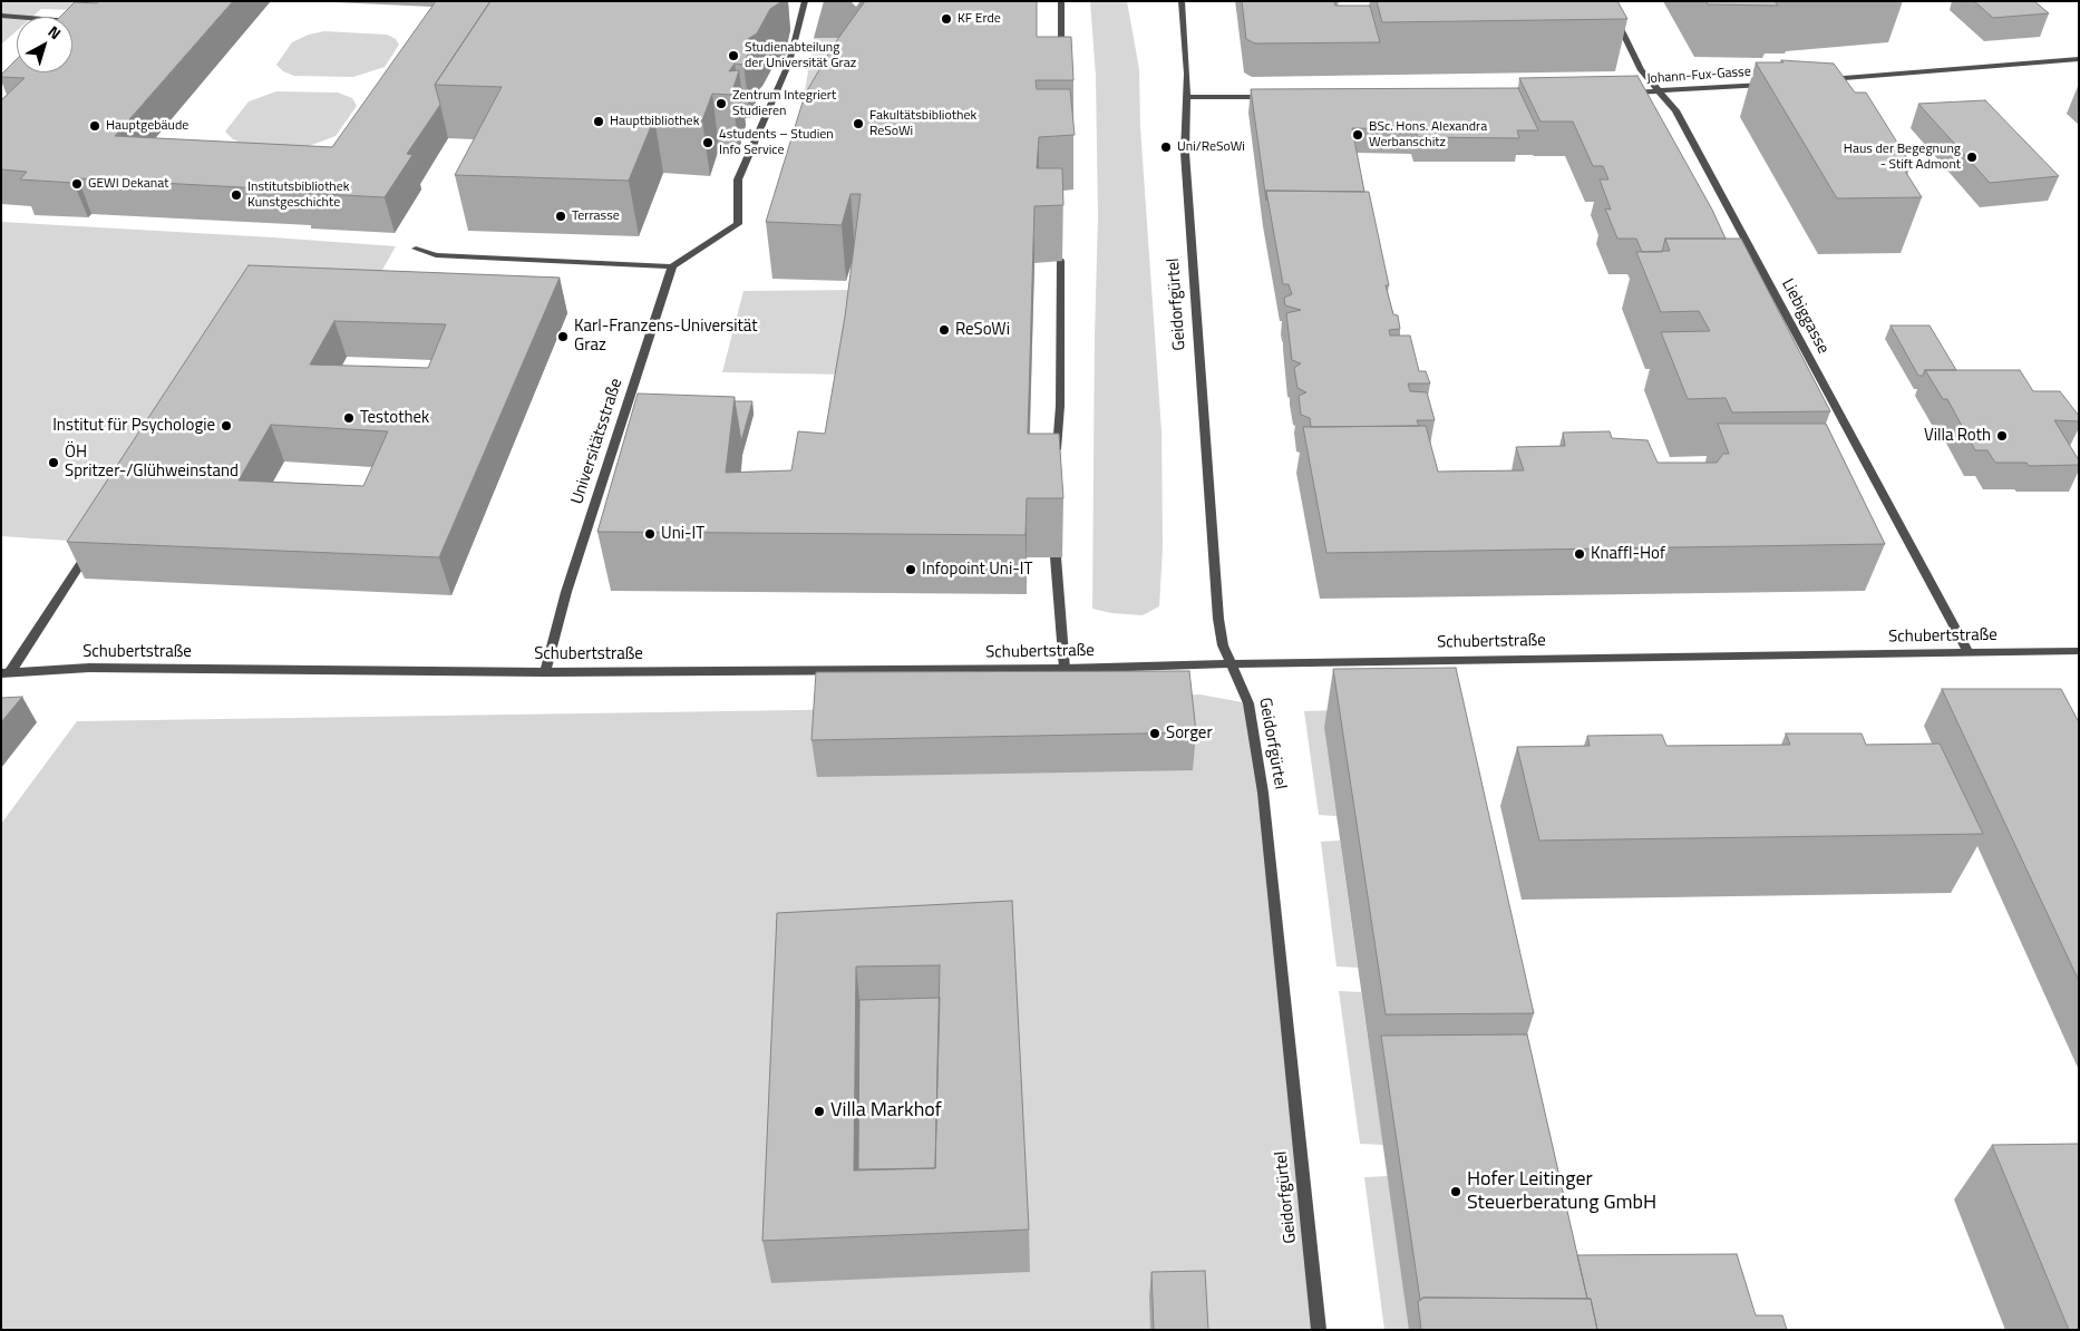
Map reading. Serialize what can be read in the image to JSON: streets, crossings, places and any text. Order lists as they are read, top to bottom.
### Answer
{
  "streets": {
    "street": [
      "Johann-Fux-Gasse",
      "Geidorfgürtel",
      "Liebiggasse",
      "Universitätsstraße",
      "Schubertstraße"
    ]
  },
  "crossings": [
    ["Johann-Fux-Gasse", "Liebiggasse"],
    ["Geidorfgürtel", "Schubertstraße"],
    ["Liebiggasse", "Schubertstraße"],
    ["Universitätsstraße", "Schubertstraße"]
  ],
  "places": [
    "KF Erde",
    "Studienabteilung der Universität Graz",
    "Zentrum Integriert Studieren",
    "Hauptbibliothek",
    "Fakultätsbibliothek ReSoWi",
    "Hauptgebäude",
    "BSc. Hons. Alexandra Werbanschitz",
    "4students – Studien Info Service",
    "Uni/ReSoWi",
    "Haus der Begegnung - Stift Admont",
    "GEWI Dekanat",
    "Institutsbibliothek Kunstgeschichte",
    "Terrasse",
    "ReSoWi",
    "Karl-Franzens-Universität Graz",
    "Testothek",
    "Institut für Psychologie",
    "Villa Roth",
    "ÖH Spritzer-/Glühweinstand",
    "Uni-IT",
    "Knaffl-Hof",
    "Infopoint Uni-IT",
    "Sorger",
    "Villa Markhof",
    "Hofer Leitinger Steuerberatung GmbH"
  ],
  "north": "top right"
}
